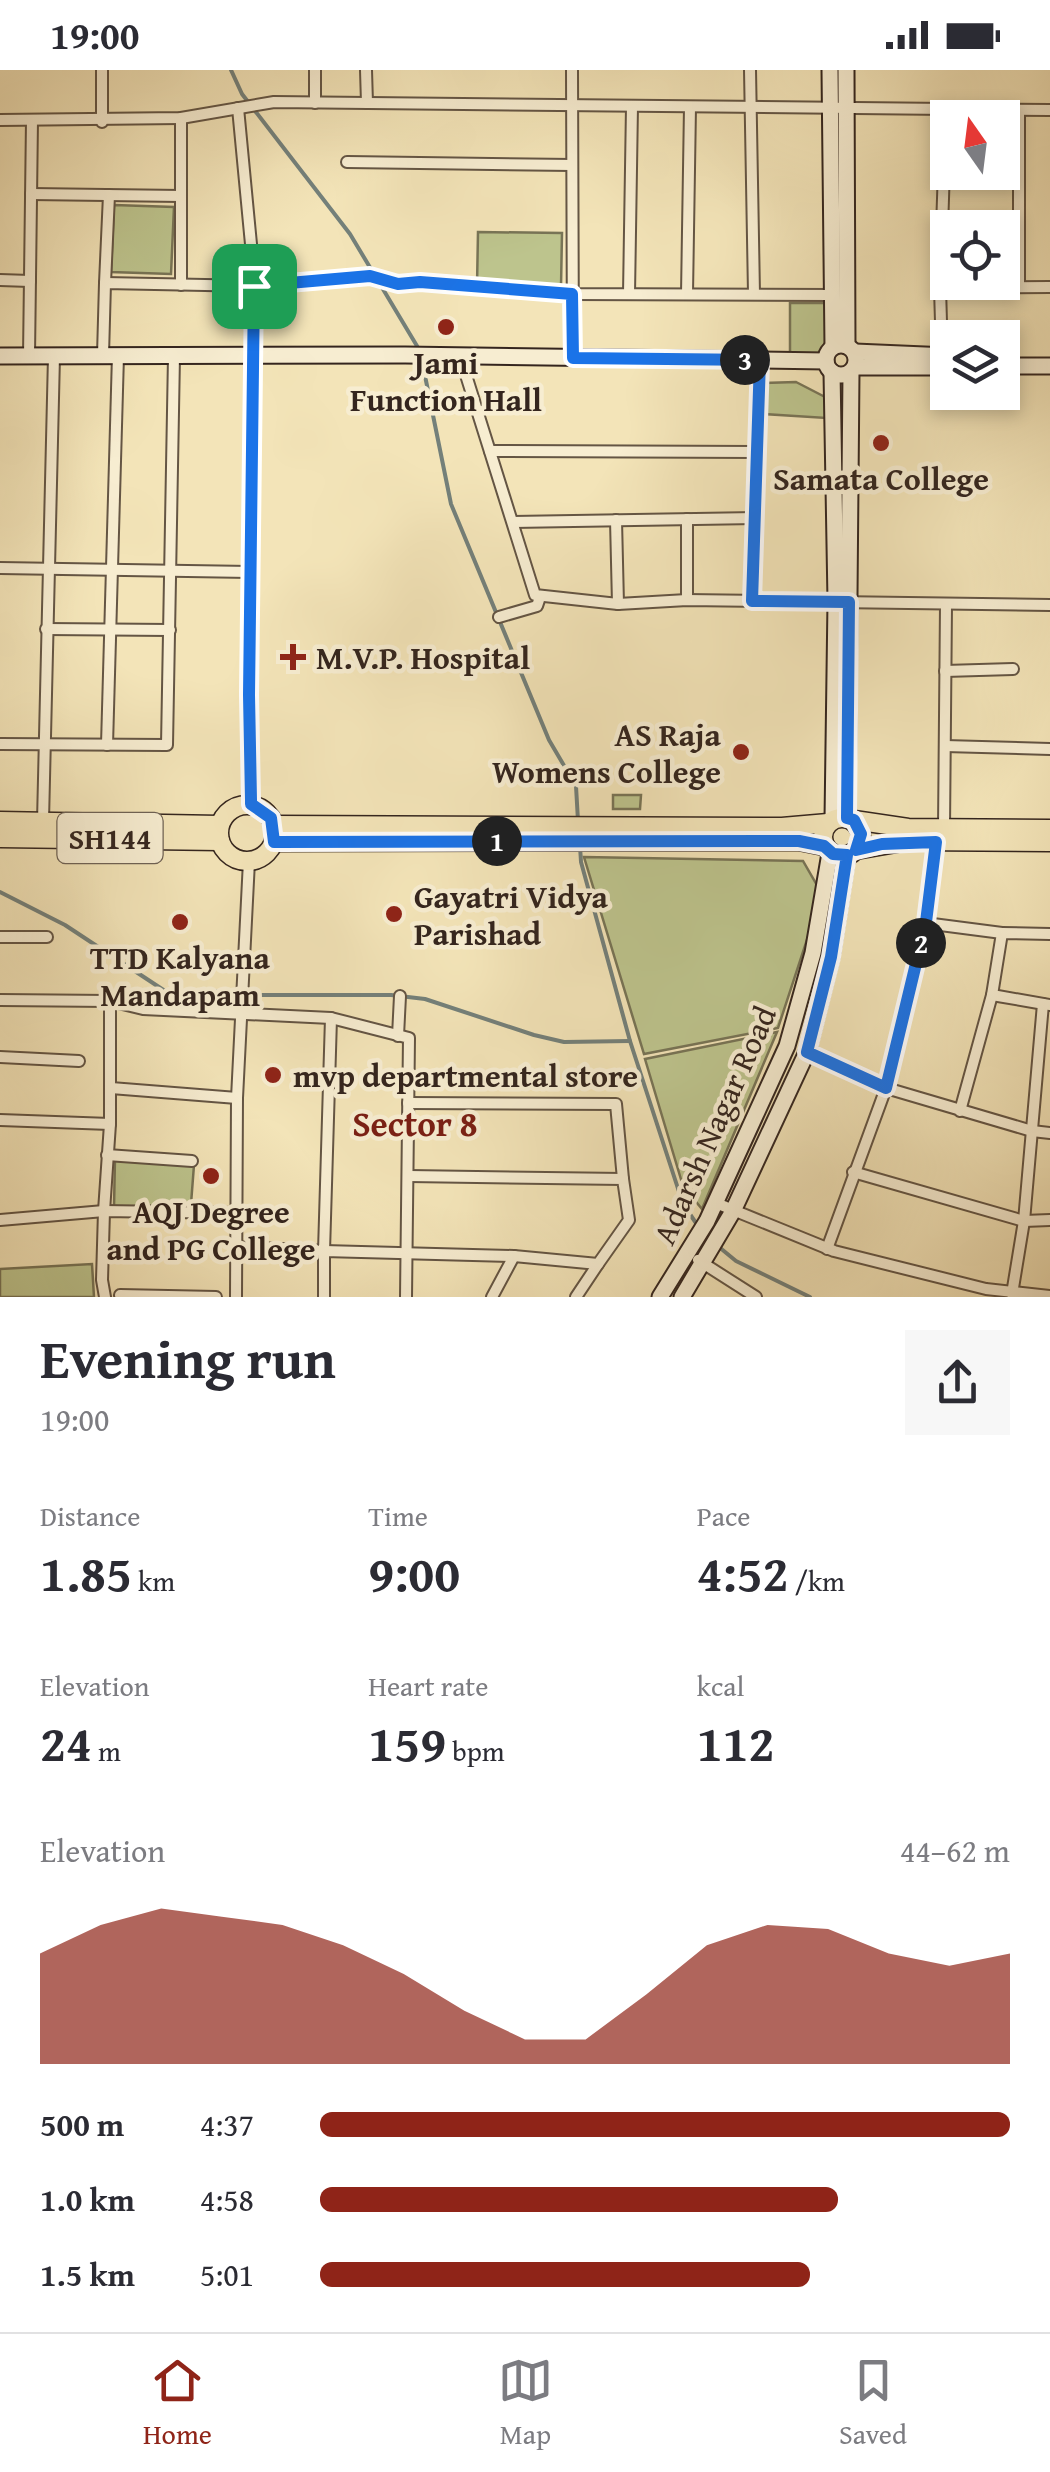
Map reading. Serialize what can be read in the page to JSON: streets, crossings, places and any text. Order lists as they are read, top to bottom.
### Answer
{
  "streets": {
    "main road": ["SH144"],
    "street": ["Adarsh Nagar Road"]
  },
  "districts": ["Sector 8"],
  "places": {
    "other": [
      "Jami Function Hall",
      "Samata College",
      "AS Raja Womens College",
      "Gayatri Vidya Parishad",
      "TTD Kalyana Mandapam",
      "mvp departmental store",
      "AQJ Degree and PG College"
    ],
    "health": ["M.V.P. Hospital"]
  },
  "north": "top",
  "page": {
    "status": "19:00",
    "pins": ["3", "1", "2"],
    "heading": ["Evening run", "19:00"],
    "stats": [
      ["Distance", "1.85 km"],
      ["Time", "9:00"],
      ["Pace", "4:52 /km"],
      ["Elevation", "24 m"],
      ["Heart rate", "159 bpm"],
      ["kcal", "112"]
    ],
    "chart": ["Elevation", "44–62 m"],
    "list": [
      {
        "name": "500 m",
        "note": "4:37"
      },
      {
        "name": "1.0 km",
        "note": "4:58"
      },
      {
        "name": "1.5 km",
        "note": "5:01"
      }
    ],
    "tabs": ["Home", "Map", "Saved"]
  }
}
